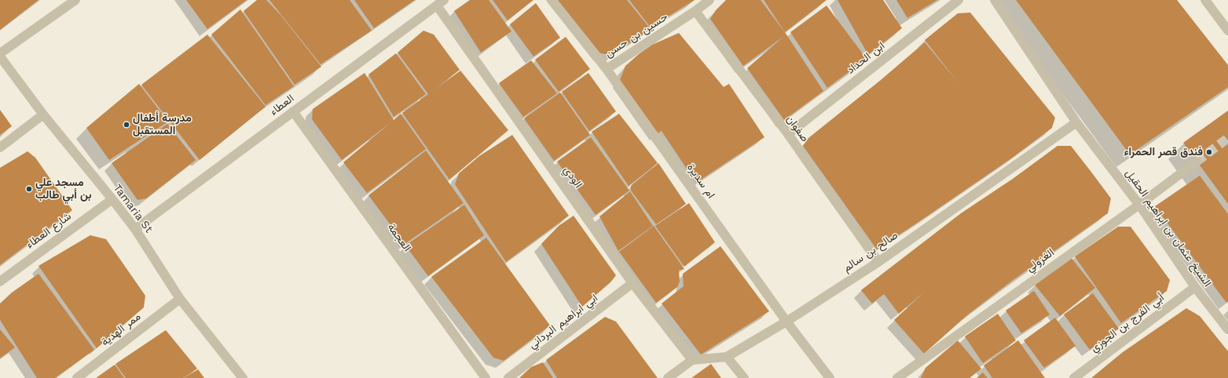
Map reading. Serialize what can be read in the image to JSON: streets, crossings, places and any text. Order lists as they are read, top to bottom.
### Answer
{
  "streets": {
    "street": [
      "حسين بن حسن",
      "ابن الحداد",
      "العطاء",
      "صفوان",
      "الودي",
      "ام سديرة",
      "Tamaria St",
      "الشيخ عثمان بن إبراهيم الحقيل",
      "شارع العطاء",
      "العجمة",
      "صالح بن سالم",
      "الغزولي",
      "ابي ابراهيم البرداني",
      "أبي الفرج بن الجوزي",
      "ممر الهدية"
    ]
  },
  "crossings": [
    ["حسين بن حسن", "صفوان"],
    ["حسين بن حسن", "ام سديرة"],
    ["ابن الحداد", "صفوان"],
    ["العطاء", "الودي"],
    ["العطاء", "Tamaria St"],
    ["العطاء", "العجمة"],
    ["صفوان", "صالح بن سالم"],
    ["الودي", "صالح بن سالم"],
    ["الودي", "ابي ابراهيم البرداني"],
    ["ام سديرة", "صالح بن سالم"],
    ["Tamaria St", "شارع العطاء"],
    ["Tamaria St", "ممر الهدية"],
    ["الشيخ عثمان بن إبراهيم الحقيل", "صالح بن سالم"],
    ["الشيخ عثمان بن إبراهيم الحقيل", "الغزولي"],
    ["الشيخ عثمان بن إبراهيم الحقيل", "أبي الفرج بن الجوزي"]
  ],
  "places": ["مدرسة أطفال المستقبل", "فندق قصر الحمراء", "مسجد علي بن أبي طالب"]
}
